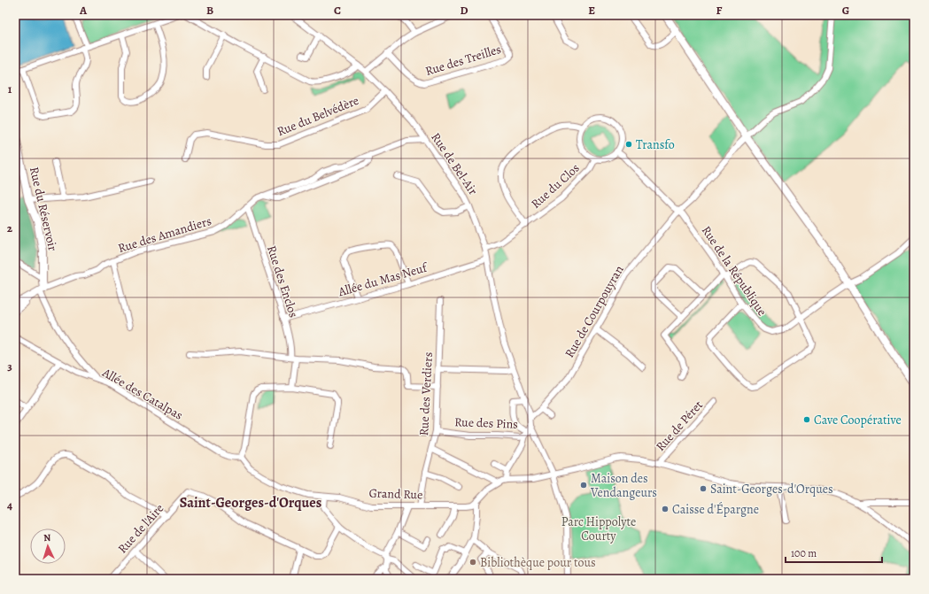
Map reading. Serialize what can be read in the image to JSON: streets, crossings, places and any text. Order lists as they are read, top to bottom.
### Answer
{
  "streets": {
    "street": [
      "Rue des Treilles",
      "Rue du Belvédère",
      "Rue de Bel-Air",
      "Rue du Clos",
      "Rue du Réservoir",
      "Rue des Amandiers",
      "Rue de la République",
      "Allée du Mas Neuf",
      "Rue des Enclos",
      "Rue de Courpouyran",
      "Allée des Catalpas",
      "Rue des Verdiers",
      "Rue des Pins",
      "Rue de Péret",
      "Grand Rue",
      "Rue de l'Aire"
    ]
  },
  "crossings": [
    ["Rue du Belvédère", "Rue de Bel-Air"],
    ["Rue de Bel-Air", "Rue du Clos"],
    ["Rue de Bel-Air", "Rue des Amandiers"],
    ["Rue de Bel-Air", "Allée du Mas Neuf"],
    ["Rue de Bel-Air", "Rue de Courpouyran"],
    ["Rue de Bel-Air", "Rue des Pins"],
    ["Rue du Clos", "Rue de la République"],
    ["Rue du Réservoir", "Rue des Amandiers"],
    ["Rue du Réservoir", "Allée des Catalpas"],
    ["Rue des Amandiers", "Rue des Enclos"],
    ["Rue de la République", "Rue de Courpouyran"],
    ["Allée du Mas Neuf", "Rue des Enclos"],
    ["Allée des Catalpas", "Grand Rue"],
    ["Rue des Verdiers", "Rue des Pins"],
    ["Rue des Verdiers", "Grand Rue"]
  ],
  "districts": ["Saint-Georges-d'Orques"],
  "parks": ["Parc Hippolyte Courty"],
  "places": [
    "Transfo",
    "Cave Coopérative",
    "Maison des Vendangeurs",
    "Saint-Georges-d'Orques",
    "Caisse d'Épargne",
    "Bibliothèque pour tous"
  ],
  "scale_bar": "100 m",
  "north": "top",
  "grid": {
    "columns": [
      "A",
      "B",
      "C",
      "D",
      "E",
      "F",
      "G"
    ],
    "rows": [
      "1",
      "2",
      "3",
      "4"
    ]
  }
}
